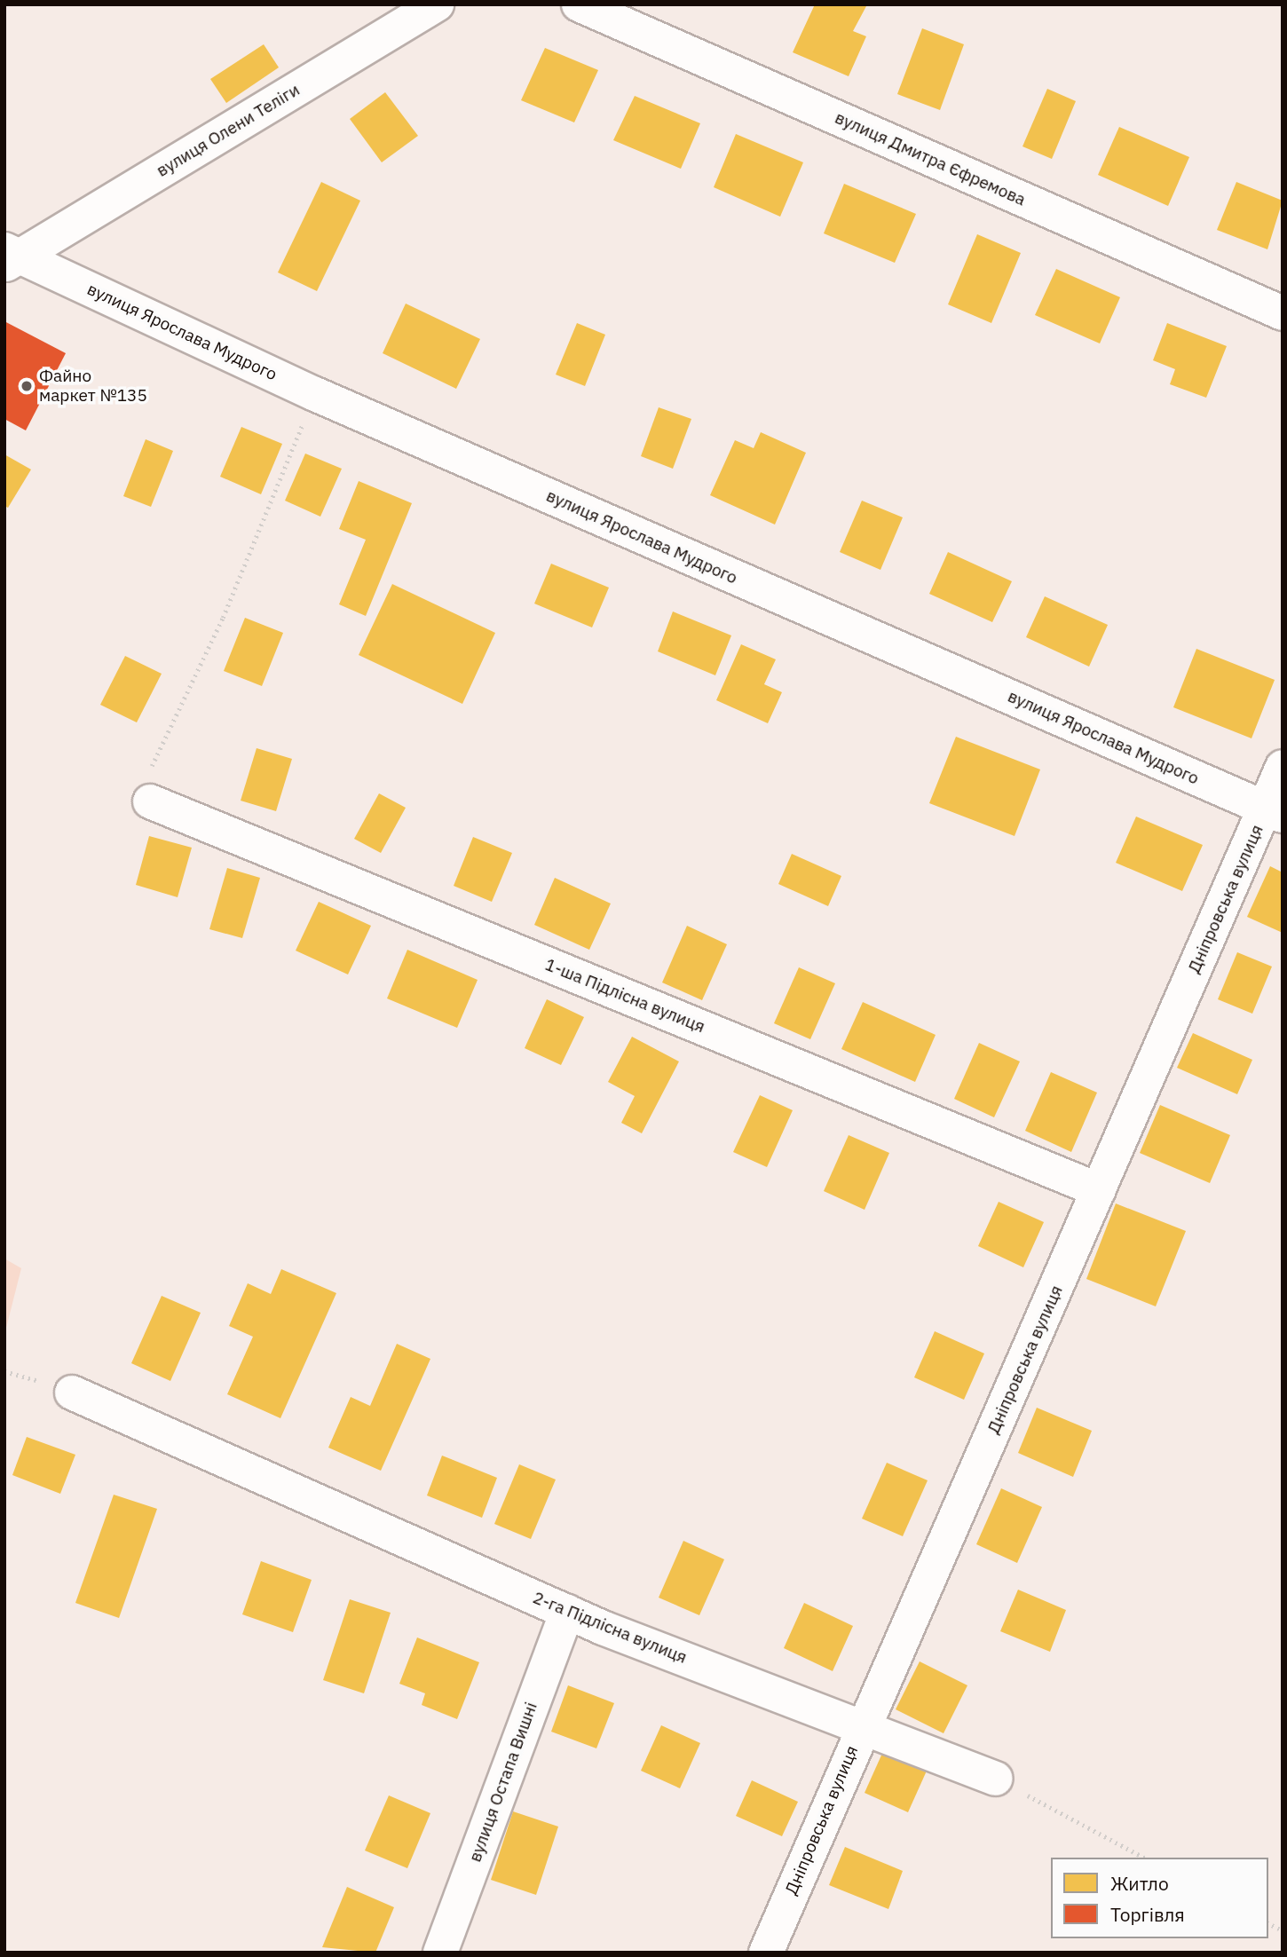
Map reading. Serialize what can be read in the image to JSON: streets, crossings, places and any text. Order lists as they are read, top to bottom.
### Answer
{
  "streets": {
    "street": [
      "вулиця Олени Теліги",
      "вулиця Дмитра Єфремова",
      "вулиця Ярослава Мудрого",
      "Дніпровська вулиця",
      "1-ша Підлісна вулиця",
      "2-га Підлісна вулиця",
      "вулиця Остапа Вишні"
    ]
  },
  "crossings": [
    ["вулиця Олени Теліги", "вулиця Ярослава Мудрого"],
    ["вулиця Ярослава Мудрого", "Дніпровська вулиця"],
    ["Дніпровська вулиця", "1-ша Підлісна вулиця"],
    ["Дніпровська вулиця", "2-га Підлісна вулиця"],
    ["2-га Підлісна вулиця", "вулиця Остапа Вишні"]
  ],
  "places": ["Файно маркет №135"],
  "legend": ["Житло", "Торгівля"]
}
